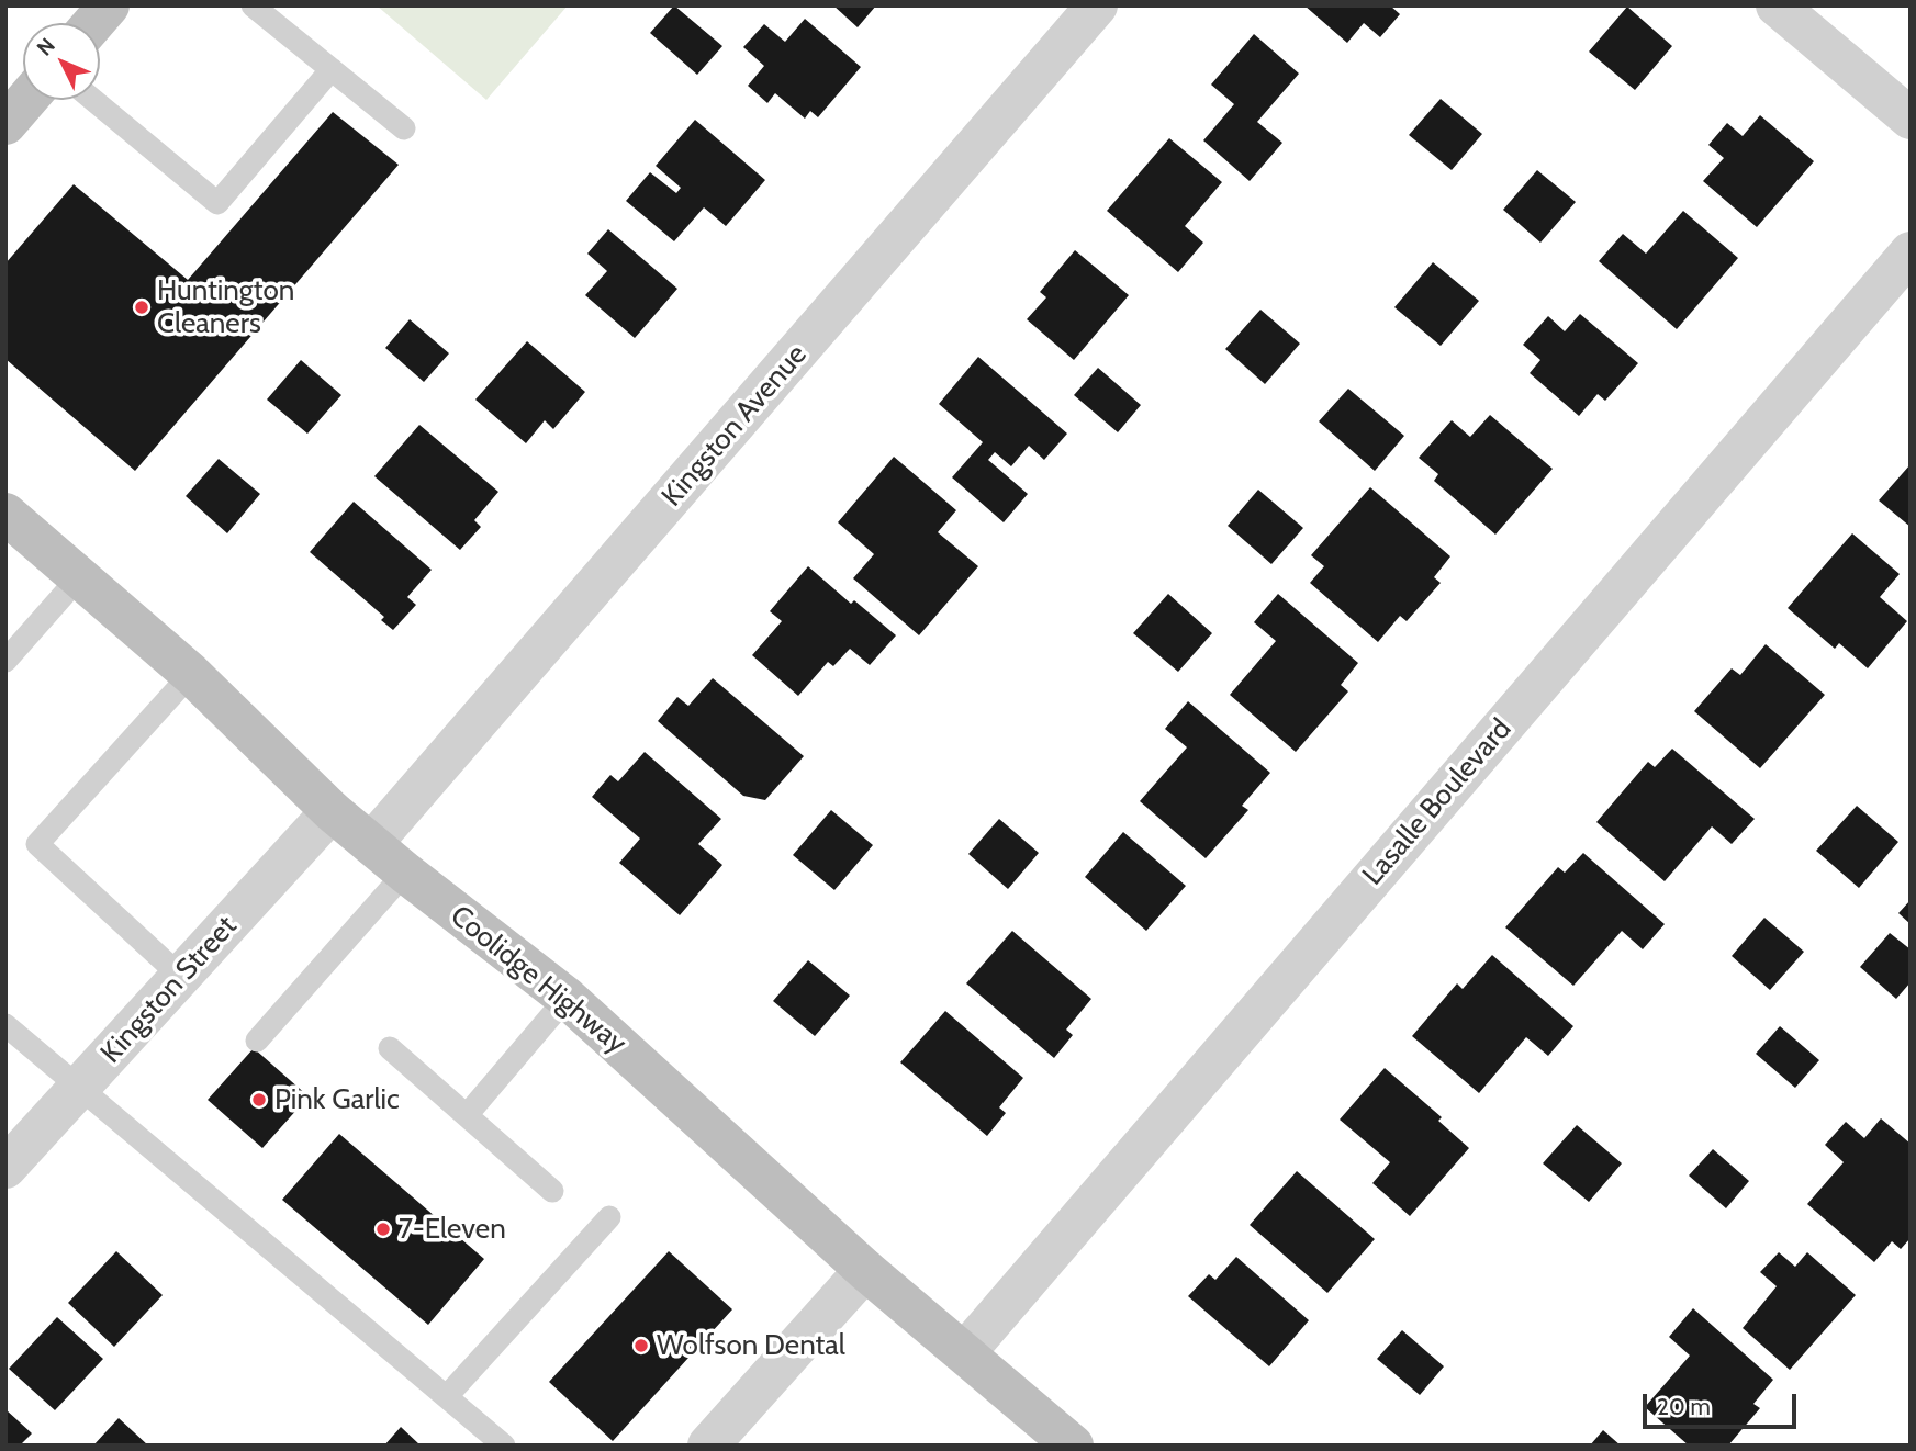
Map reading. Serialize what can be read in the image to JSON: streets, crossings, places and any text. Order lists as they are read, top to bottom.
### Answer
{
  "streets": {
    "main road": ["Coolidge Highway"],
    "street": ["Kingston Avenue", "Lasalle Boulevard", "Kingston Street"]
  },
  "crossings": [
    ["Kingston Avenue", "Coolidge Highway"],
    ["Lasalle Boulevard", "Coolidge Highway"],
    ["Coolidge Highway", "Kingston Street"]
  ],
  "places": [
    "Huntington Cleaners",
    "Pink Garlic",
    "7-Eleven",
    "Wolfson Dental"
  ],
  "scale_bar": "20 m",
  "north": "top left"
}
